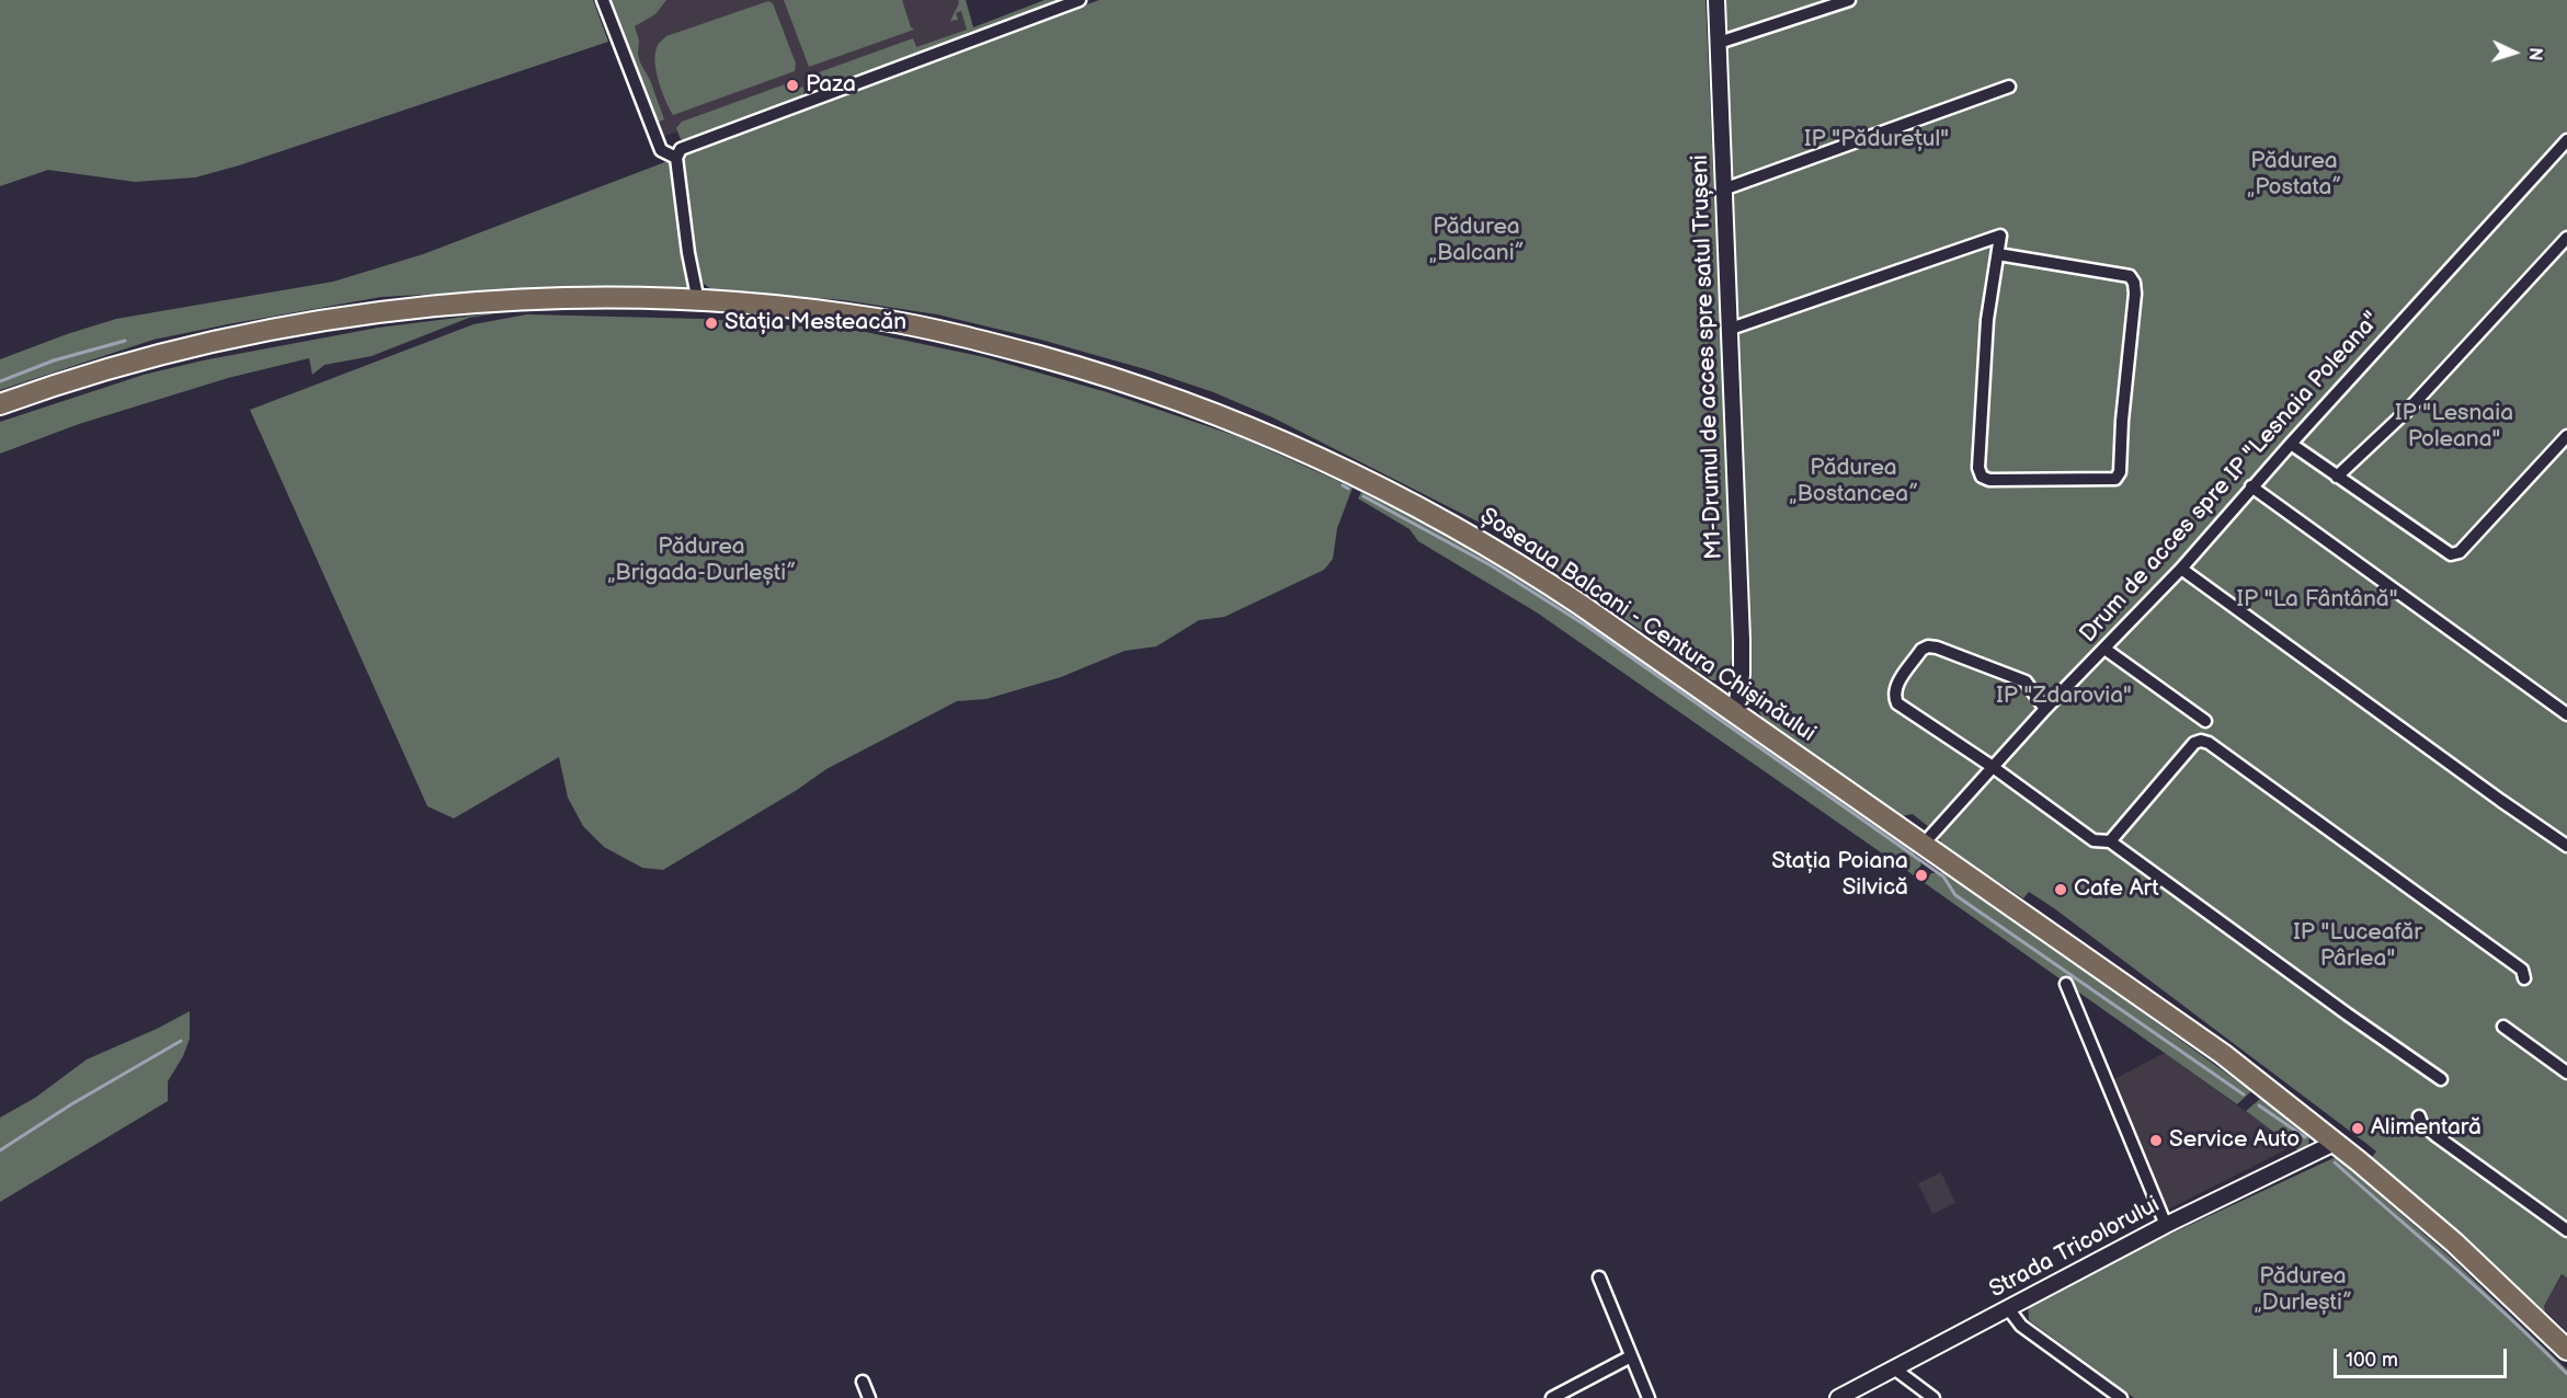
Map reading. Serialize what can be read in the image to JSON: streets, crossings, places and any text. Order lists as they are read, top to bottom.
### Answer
{
  "streets": {
    "highway": ["Șoseaua Balcani - Centura Chișinăului"],
    "street": ["M1-Drumul de acces spre satul Trușeni", "Drum de acces spre IP \"Lesnaia Poleana\"", "Strada Tricolorului"]
  },
  "crossings": [
    ["M1-Drumul de acces spre satul Trușeni", "Șoseaua Balcani - Centura Chișinăului"],
    ["Drum de acces spre IP \"Lesnaia Poleana\"", "Șoseaua Balcani - Centura Chișinăului"],
    ["Șoseaua Balcani - Centura Chișinăului", "Strada Tricolorului"]
  ],
  "parks": [
    "IP \"Pădurețul\"",
    "Pădurea „Postata”",
    "Pădurea „Balcani”",
    "IP \"Lesnaia Poleana\"",
    "Pădurea „Bostancea”",
    "Pădurea „Brigada-Durlești”",
    "IP \"La Fântână\"",
    "IP \"Zdarovia\"",
    "IP \"Luceafăr Pârlea\"",
    "Pădurea „Durlești”"
  ],
  "places": [
    "Paza",
    "Stația Mesteacăn",
    "Stația Poiana Silvică",
    "Cafe Art",
    "Alimentară",
    "Service Auto"
  ],
  "scale_bar": "100 m",
  "north": "right"
}
